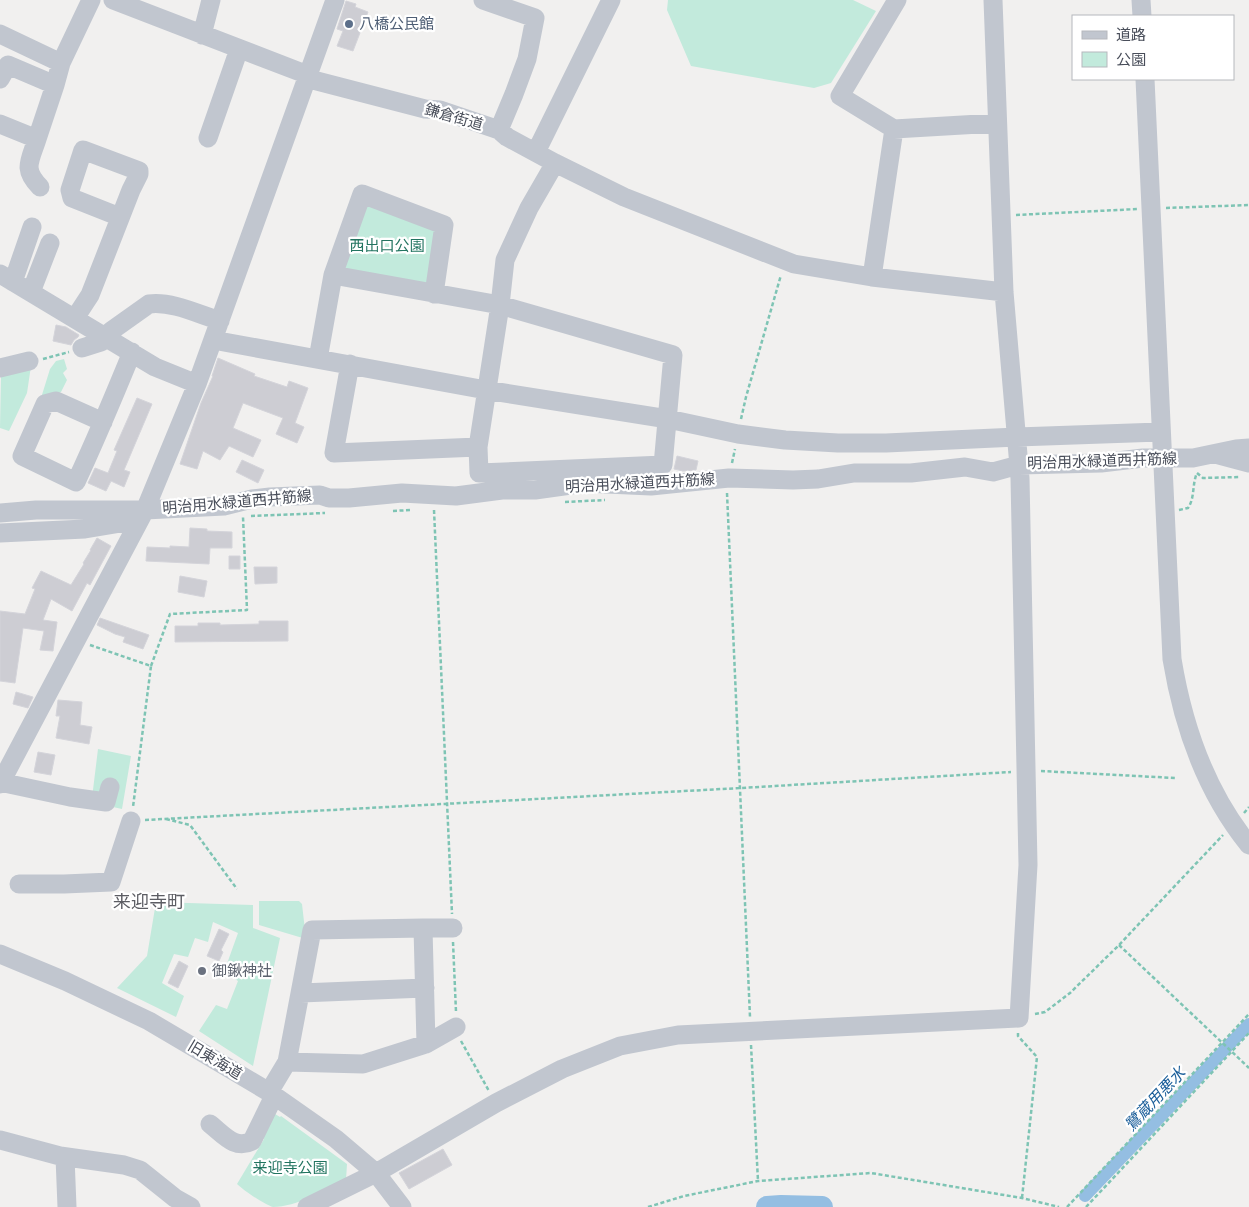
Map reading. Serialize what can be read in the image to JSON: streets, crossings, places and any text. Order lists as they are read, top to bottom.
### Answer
{
  "streets": {
    "street": ["鎌倉街道", "明治用水緑道西井筋線", "旧東海道"]
  },
  "districts": ["来迎寺町"],
  "water": ["鷺蔵用悪水"],
  "parks": ["西出口公園", "来迎寺公園"],
  "places": ["八橋公民館", "御鍬神社"],
  "legend": ["道路", "公園"]
}
